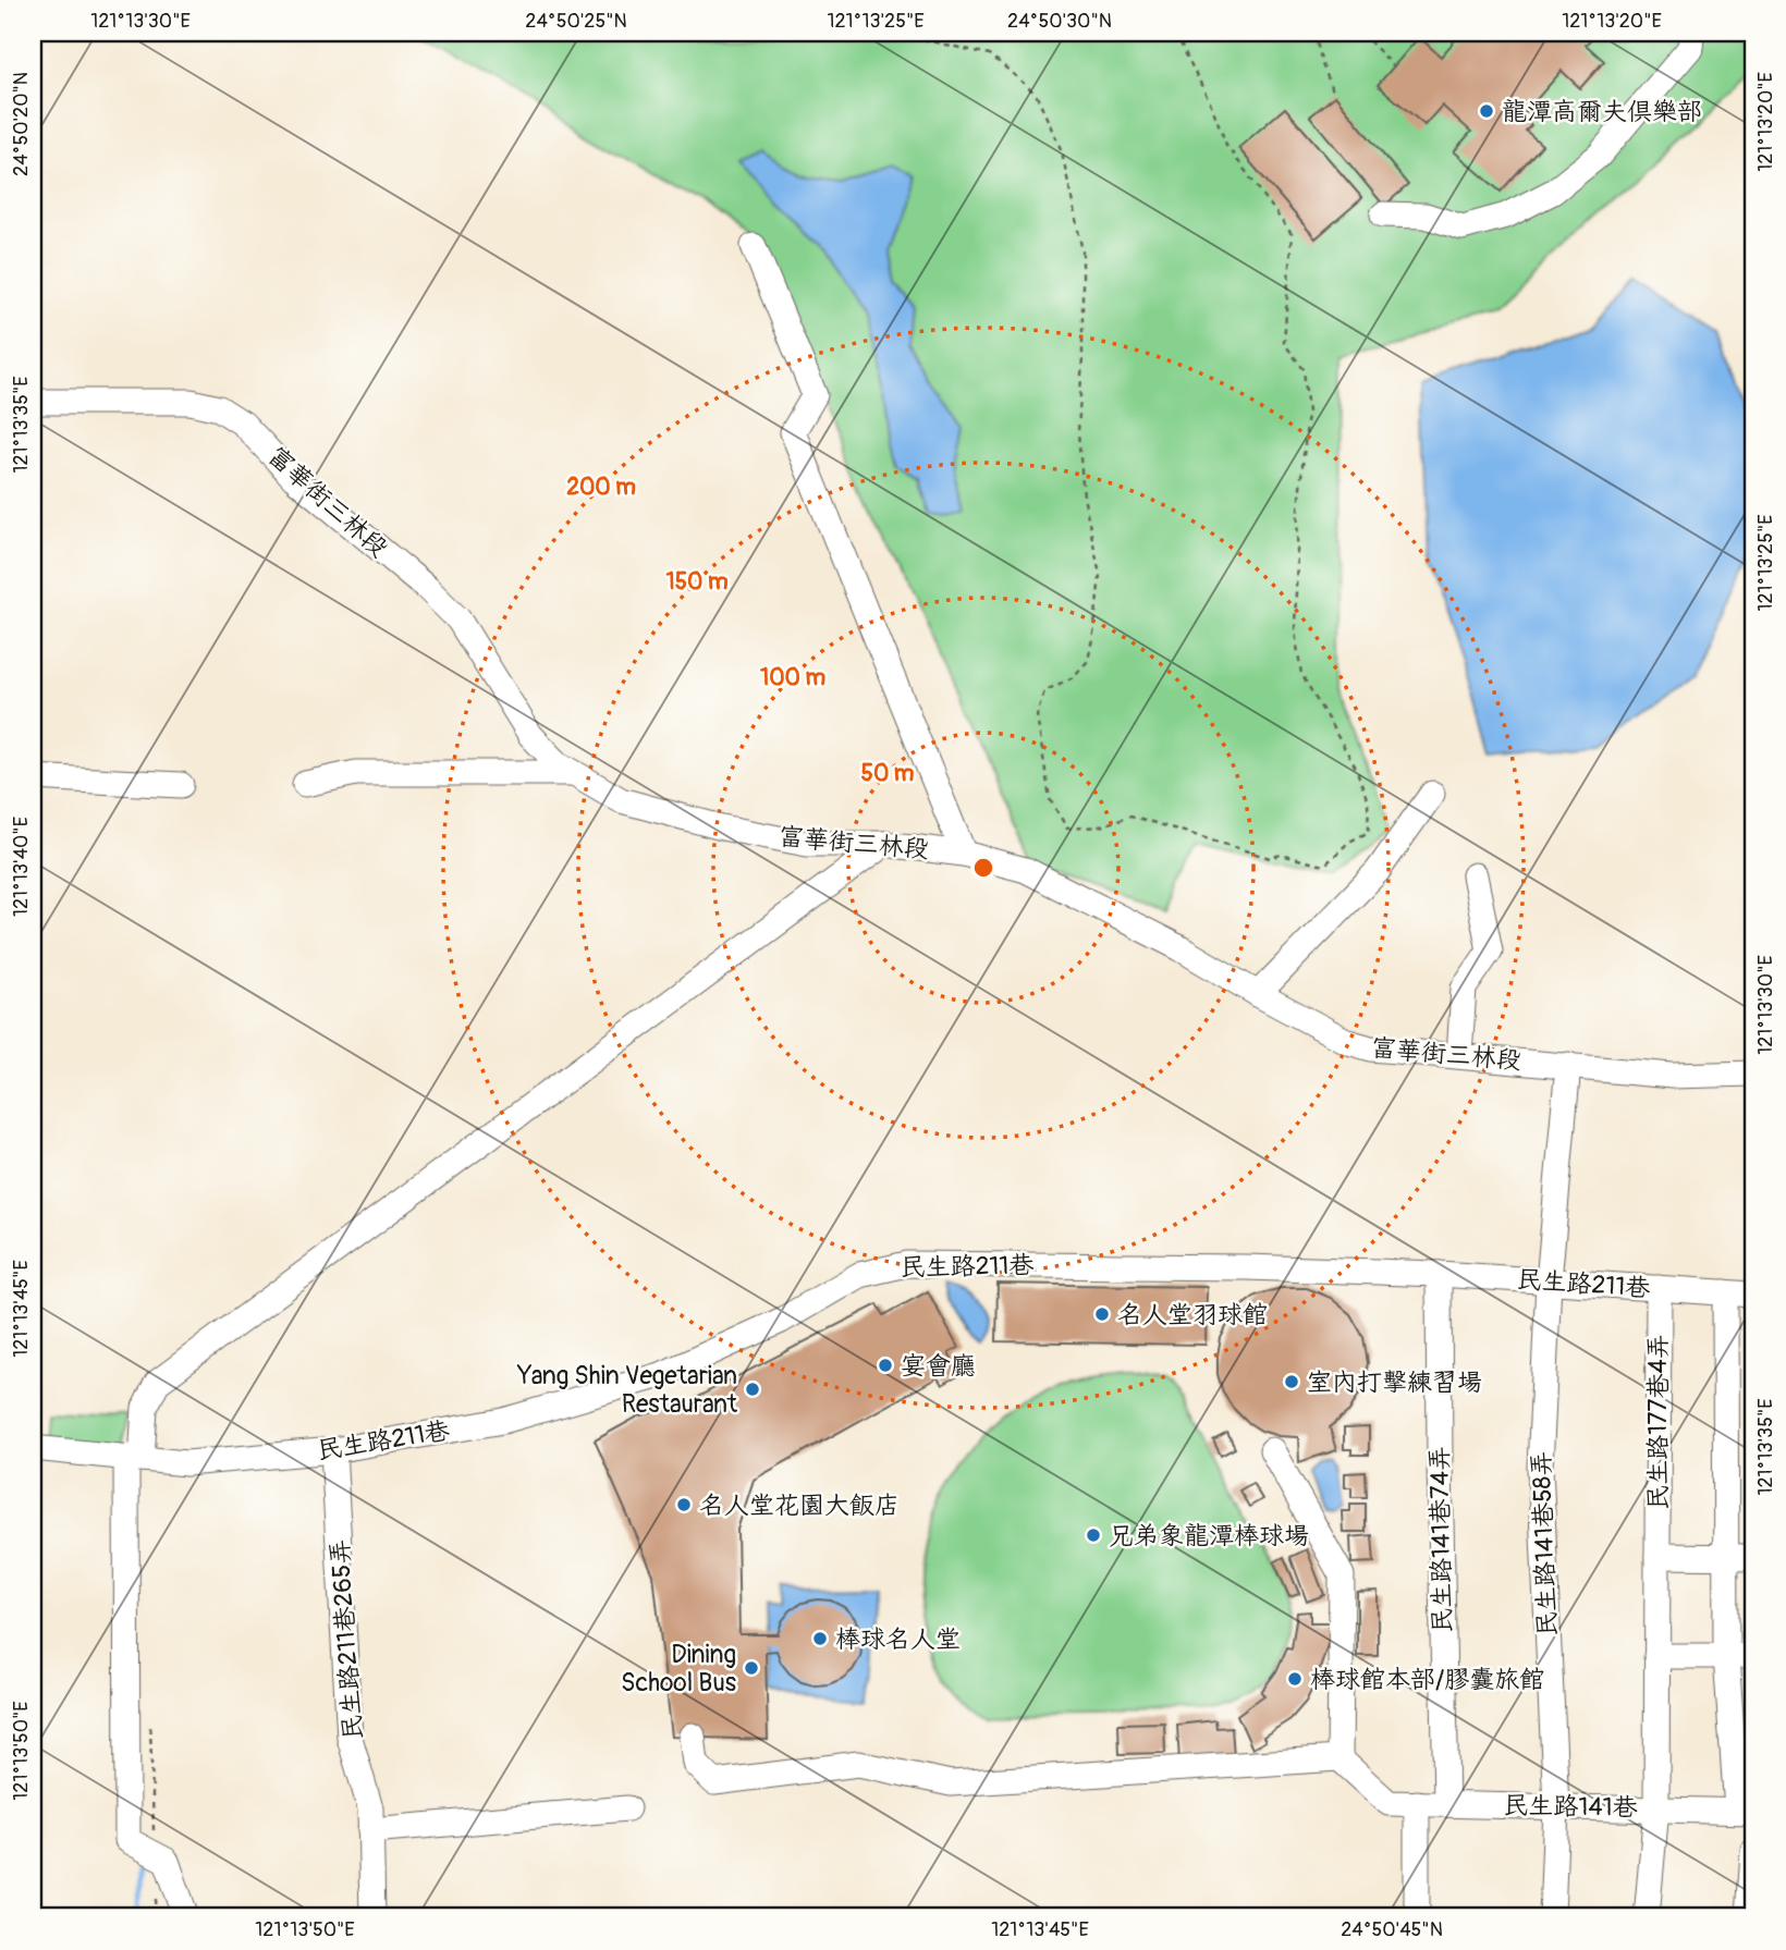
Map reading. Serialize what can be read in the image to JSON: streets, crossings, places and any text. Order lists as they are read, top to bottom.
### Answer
{
  "streets": {
    "street": [
      "富華街三林段",
      "民生路211巷",
      "民生路177巷4弄",
      "民生路141巷74弄",
      "民生路141巷58弄",
      "民生路211巷265弄",
      "民生路141巷"
    ]
  },
  "crossings": [
    ["富華街三林段", "民生路141巷58弄"],
    ["民生路211巷", "民生路177巷4弄"],
    ["民生路211巷", "民生路141巷74弄"],
    ["民生路211巷", "民生路141巷58弄"],
    ["民生路211巷", "民生路211巷265弄"],
    ["民生路177巷4弄", "民生路141巷"],
    ["民生路141巷74弄", "民生路141巷"],
    ["民生路141巷58弄", "民生路141巷"]
  ],
  "places": [
    "龍潭高爾夫俱樂部",
    "名人堂羽球館",
    "宴會廳",
    "室內打擊練習場",
    "Yang Shin Vegetarian Restaurant",
    "名人堂花園大飯店",
    "兄弟象龍潭棒球場",
    "棒球名人堂",
    "Dining School Bus",
    "棒球館本部/膠囊旅館"
  ],
  "coordinates": [
    "121°13'30\"E",
    "24°50'25\"N",
    "121°13'25\"E",
    "24°50'30\"N",
    "121°13'20\"E",
    "24°50'20\"N",
    "121°13'35\"E",
    "121°13'40\"E",
    "121°13'45\"E",
    "121°13'50\"E",
    "24°50'45\"N"
  ],
  "rings": [
    "200 m",
    "150 m",
    "100 m",
    "50 m"
  ]
}
